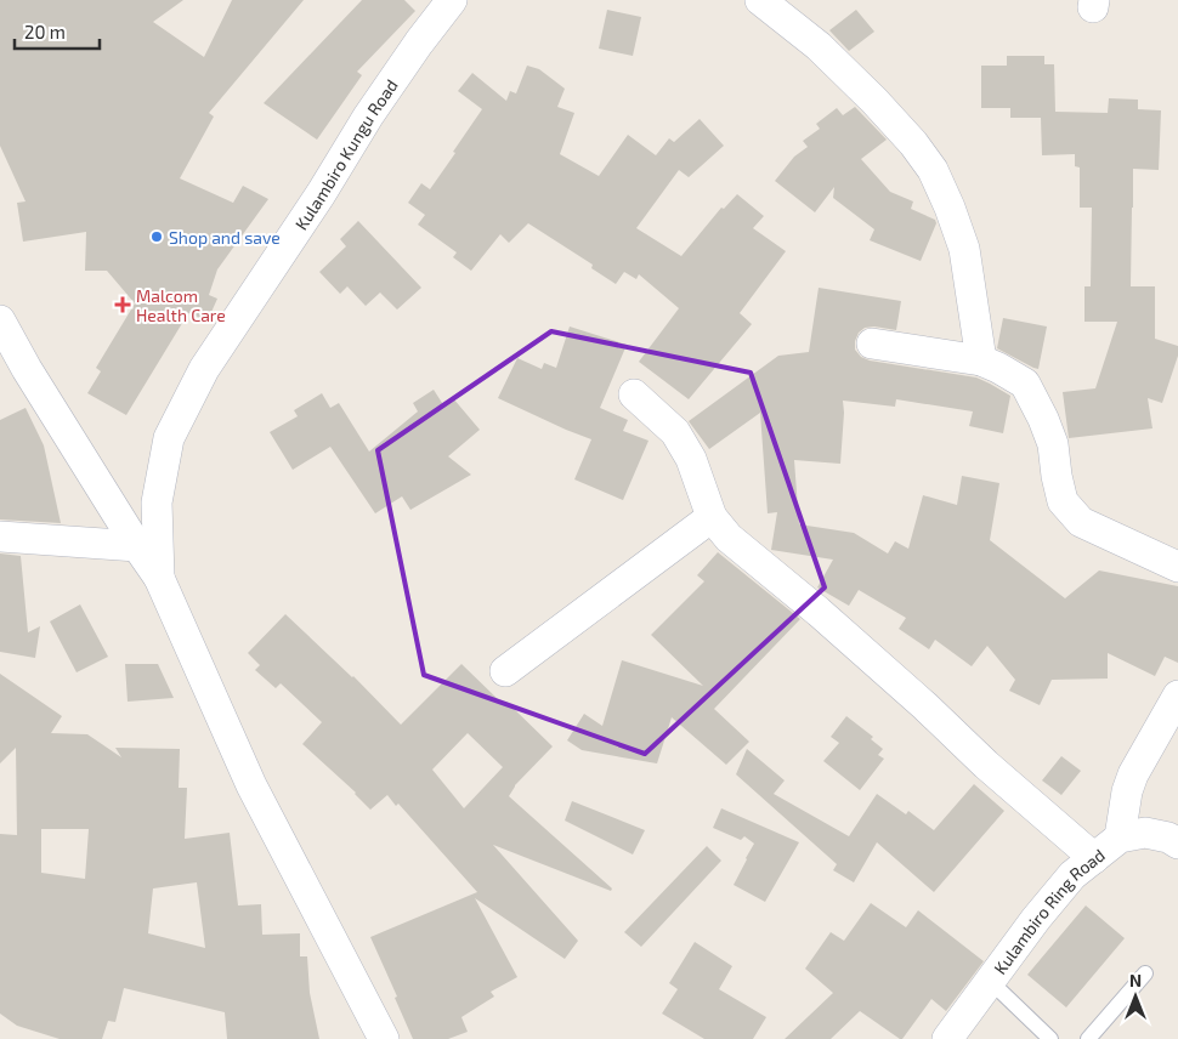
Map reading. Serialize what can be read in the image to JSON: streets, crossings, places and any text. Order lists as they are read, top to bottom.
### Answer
{
  "streets": {
    "street": ["Kulambiro Kungu Road", "Kulambiro Ring Road"]
  },
  "places": {
    "other": ["Shop and save"],
    "health": ["Malcom Health Care"]
  },
  "scale_bar": "20 m",
  "north": "top"
}
